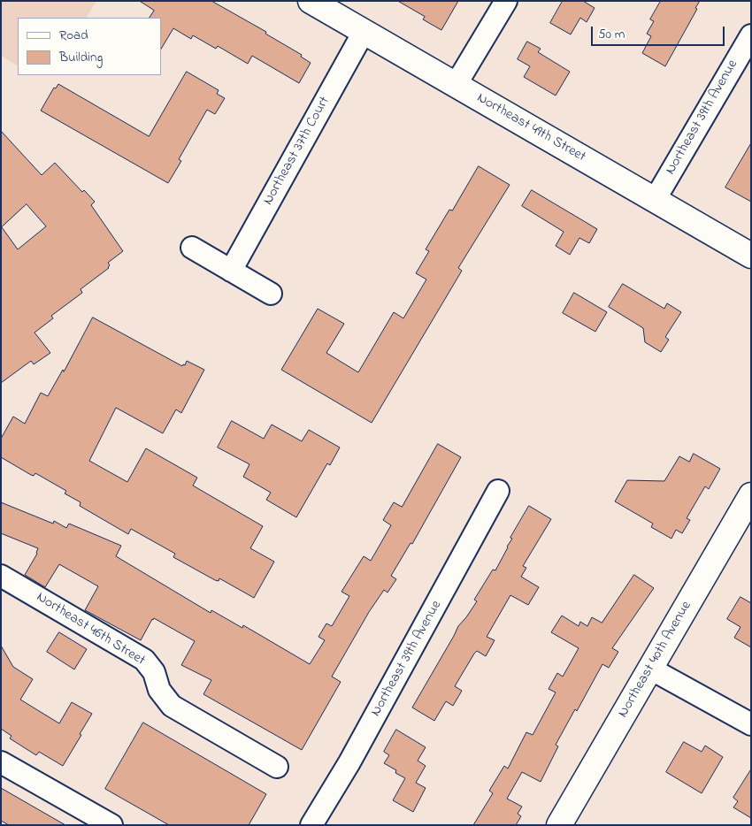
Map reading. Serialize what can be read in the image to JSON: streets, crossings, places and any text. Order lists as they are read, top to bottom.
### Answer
{
  "streets": {
    "street": [
      "Northeast 39th Avenue",
      "Northeast 49th Street",
      "Northeast 37th Court",
      "Northeast 46th Street",
      "Northeast 40th Avenue"
    ]
  },
  "crossings": [
    ["Northeast 39th Avenue", "Northeast 49th Street"],
    ["Northeast 49th Street", "Northeast 37th Court"]
  ],
  "legend": ["Road", "Building"],
  "scale_bar": "50 m"
}
